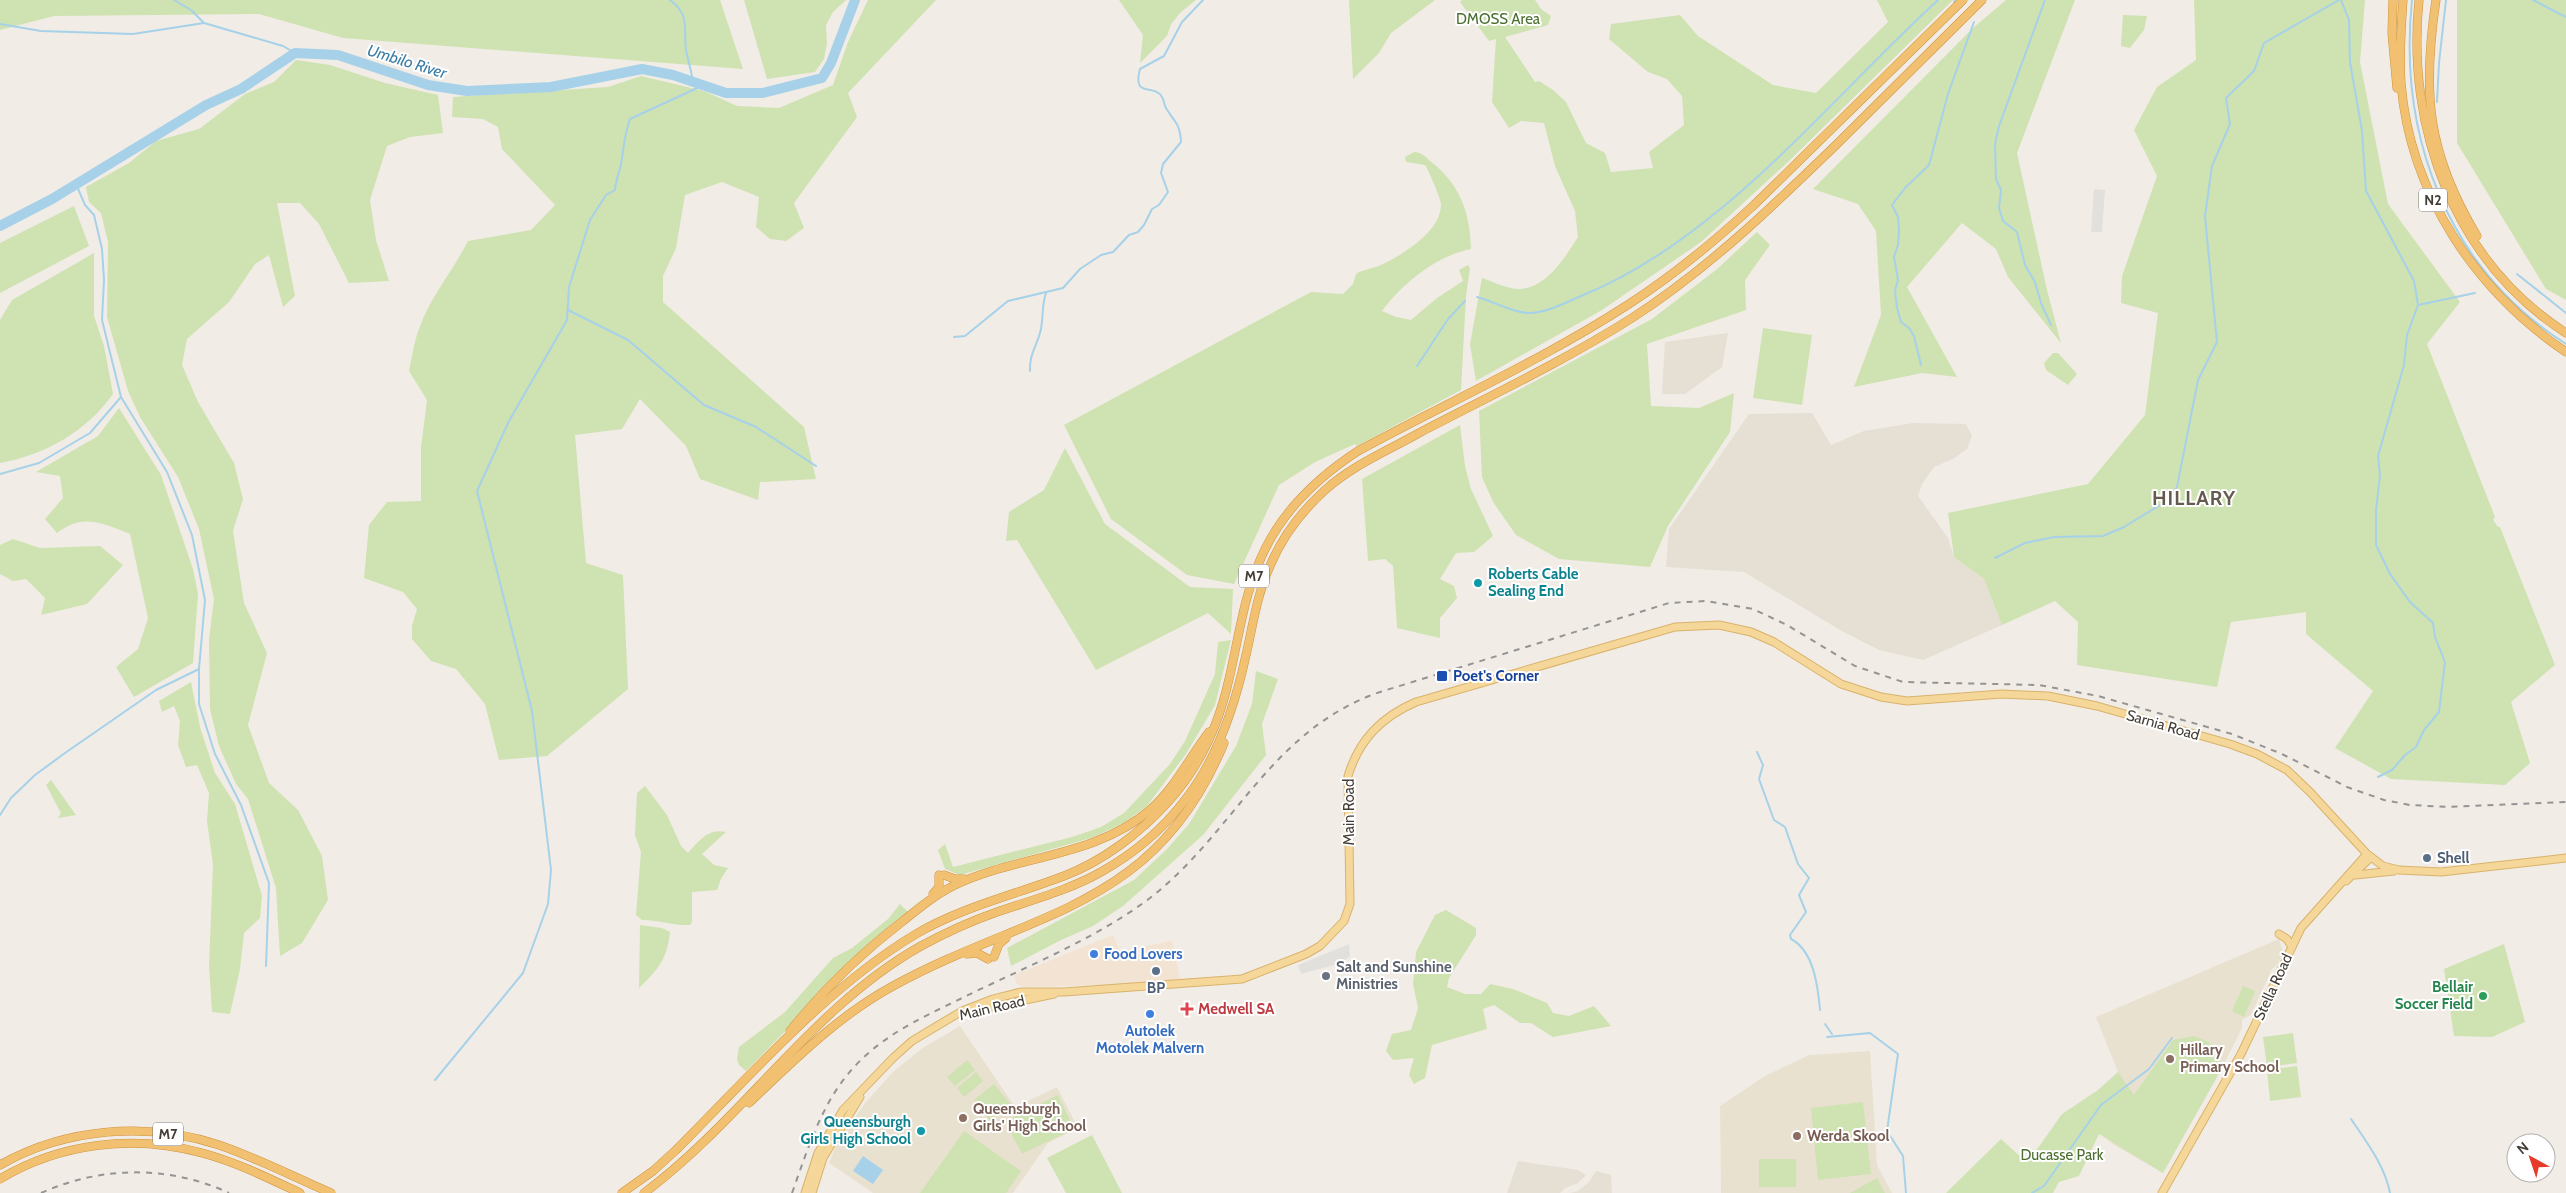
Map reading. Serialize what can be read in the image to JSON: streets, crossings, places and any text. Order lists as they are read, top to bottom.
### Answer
{
  "streets": {
    "highway": ["N2", "M7"],
    "main road": ["Sarnia Road", "Main Road", "Stella Road"]
  },
  "crossings": [
    ["Sarnia Road", "Main Road"],
    ["Sarnia Road", "Stella Road"]
  ],
  "districts": ["HILLARY"],
  "water": ["Umbilo River"],
  "parks": ["DMOSS Area", "Ducasse Park"],
  "places": {
    "other": [
      "Roberts Cable Sealing End",
      "Shell",
      "Food Lovers",
      "BP",
      "Salt and Sunshine Ministries",
      "Bellair Soccer Field",
      "Autolek Motolek Malvern",
      "Hillary Primary School",
      "Queensburgh Girls' High School",
      "Queensburgh Girls High School",
      "Werda Skool"
    ],
    "transit": ["Poet's Corner"],
    "health": ["Medwell SA"]
  },
  "north": "top left"
}
